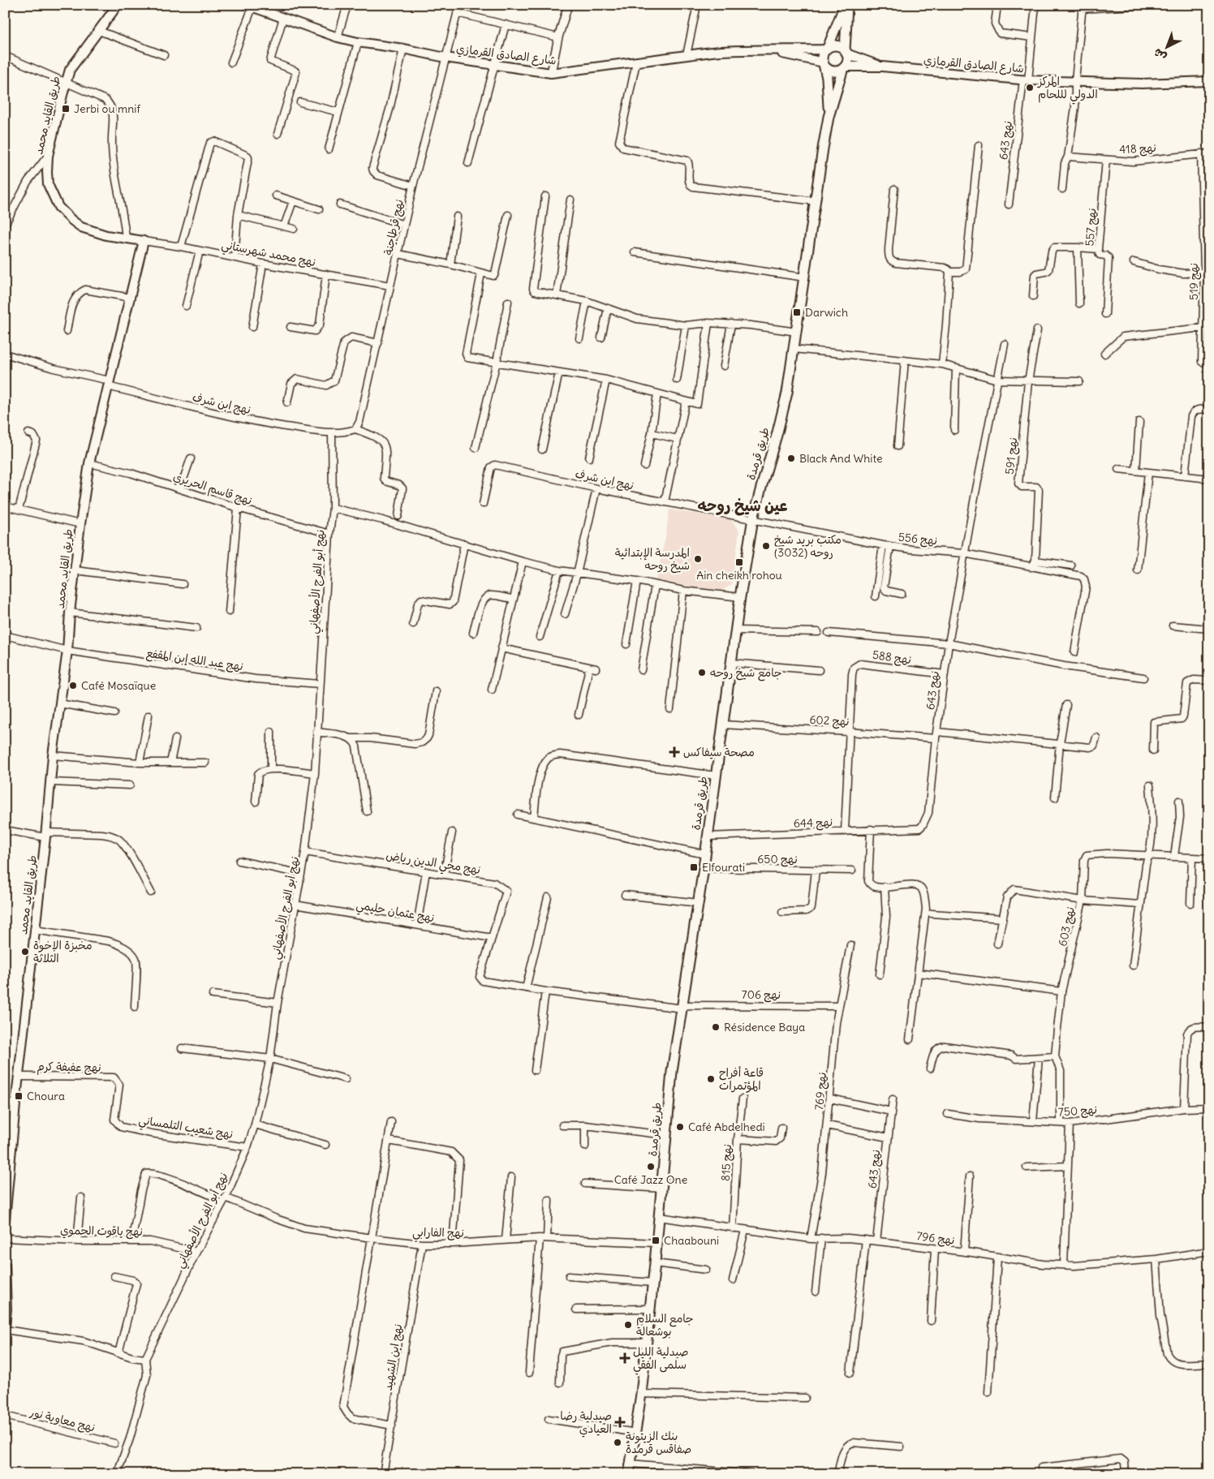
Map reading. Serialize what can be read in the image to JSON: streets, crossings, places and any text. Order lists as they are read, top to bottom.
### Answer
{
  "streets": {
    "main road": ["شارع الصادق القرمازي", "طريق القايد محمد", "طريق قرمدة"],
    "street": [
      "نهج 643",
      "نهج 418",
      "نهج قرطاجنة",
      "نهج 557",
      "نهج محمد شهرستاني",
      "نهج 519",
      "نهج ابن شرف",
      "نهج 591",
      "نهج قاسم الحريري",
      "نهج 556",
      "نهج أبو الفرج الأصفهاني",
      "نهج 588",
      "نهج عبد الله إبن المقفع",
      "نهج 602",
      "نهج 644",
      "نهج 650",
      "نهج محي الدين رياض",
      "نهج عثمان حليمي",
      "نهج 603",
      "نهج 706",
      "نهج عفيفة كرم",
      "نهج 769",
      "نهج 750",
      "نهج شعيب التلمساني",
      "نهج 815",
      "نهج ياقوت الحموي",
      "نهج الفارابي",
      "نهج 796",
      "نهج ابن الشهيد",
      "نهج معاوية نور"
    ]
  },
  "crossings": [
    ["شارع الصادق القرمازي", "نهج 643"],
    ["شارع الصادق القرمازي", "نهج قرطاجنة"],
    ["شارع الصادق القرمازي", "طريق قرمدة"],
    ["طريق القايد محمد", "نهج محمد شهرستاني"],
    ["طريق القايد محمد", "نهج ابن شرف"],
    ["طريق القايد محمد", "نهج قاسم الحريري"],
    ["طريق القايد محمد", "نهج عبد الله إبن المقفع"],
    ["طريق القايد محمد", "نهج عفيفة كرم"],
    ["نهج 643", "نهج 556"],
    ["نهج 643", "نهج 588"],
    ["نهج 643", "نهج 602"],
    ["نهج 643", "نهج 644"],
    ["نهج 643", "نهج 796"],
    ["نهج 418", "نهج 557"],
    ["نهج 418", "نهج 519"],
    ["نهج قرطاجنة", "نهج محمد شهرستاني"],
    ["نهج ابن شرف", "طريق قرمدة"],
    ["نهج ابن شرف", "نهج 556"],
    ["نهج ابن شرف", "نهج أبو الفرج الأصفهاني"],
    ["طريق قرمدة", "نهج 556"],
    ["طريق قرمدة", "نهج 602"],
    ["طريق قرمدة", "نهج 644"],
    ["طريق قرمدة", "نهج 650"],
    ["طريق قرمدة", "نهج 706"],
    ["طريق قرمدة", "نهج الفارابي"],
    ["طريق قرمدة", "نهج 796"],
    ["نهج 591", "نهج 556"],
    ["نهج قاسم الحريري", "نهج أبو الفرج الأصفهاني"],
    ["نهج أبو الفرج الأصفهاني", "نهج عبد الله إبن المقفع"],
    ["نهج أبو الفرج الأصفهاني", "نهج محي الدين رياض"],
    ["نهج أبو الفرج الأصفهاني", "نهج عثمان حليمي"],
    ["نهج أبو الفرج الأصفهاني", "نهج شعيب التلمساني"],
    ["نهج أبو الفرج الأصفهاني", "نهج ياقوت الحموي"],
    ["نهج أبو الفرج الأصفهاني", "نهج الفارابي"],
    ["نهج 588", "نهج 602"],
    ["نهج محي الدين رياض", "نهج عثمان حليمي"],
    ["نهج محي الدين رياض", "نهج 706"],
    ["نهج عثمان حليمي", "نهج 706"],
    ["نهج 603", "نهج 750"],
    ["نهج 706", "نهج 769"],
    ["نهج عفيفة كرم", "نهج شعيب التلمساني"],
    ["نهج 769", "نهج 796"],
    ["نهج 815", "نهج 796"],
    ["نهج الفارابي", "نهج ابن الشهيد"]
  ],
  "districts": ["عين شيخ روحه"],
  "places": {
    "other": [
      "المركز الدولي لللحام",
      "Black And White",
      "مكتب بريد شيخ روحه (3032)",
      "المدرسة الإبتدائية شيخ روحه",
      "جامع شيخ روحه",
      "Café Mosaïque",
      "مخبزة الإخوة الثلاثة",
      "Résidence Baya",
      "قاعة أفراح المؤتمرات",
      "Café Abdelhedi",
      "Café Jazz One",
      "جامع السلام بوشعالة",
      "بنك الزيتونة صفاقس قرمدة"
    ],
    "transit": [
      "Jerbi ou mnif",
      "Darwich",
      "Ain cheikh rohou",
      "Elfourati",
      "Choura",
      "Chaabouni"
    ],
    "health": ["مصحة سيفاكس", "صيدلية الليل سلمى الفقي", "صيدلية رضا العيادي"]
  },
  "north": "bottom left"
}
